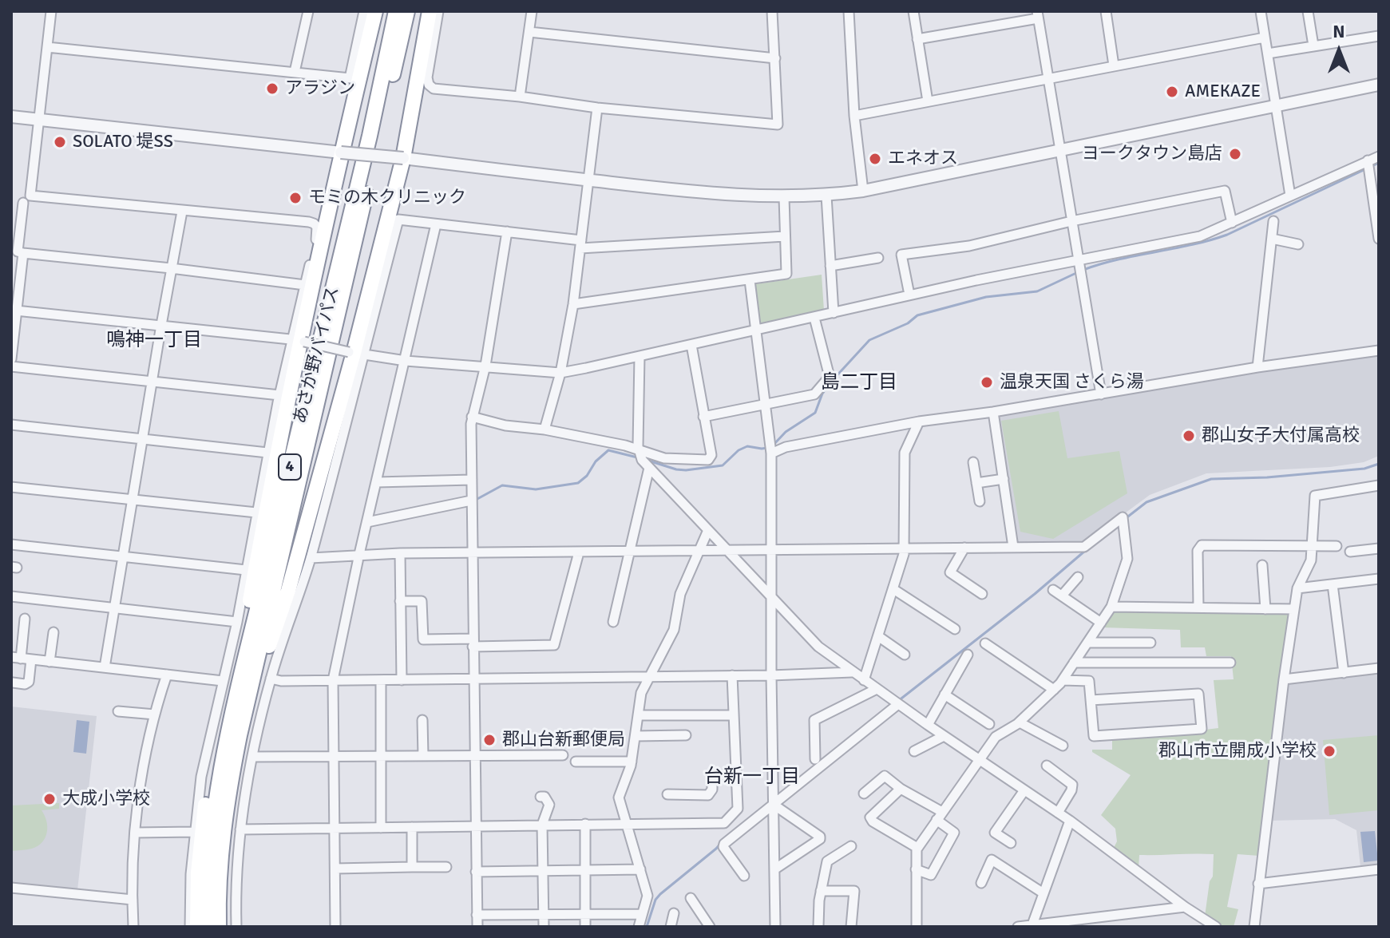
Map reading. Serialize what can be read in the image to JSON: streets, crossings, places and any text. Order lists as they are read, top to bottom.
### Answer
{
  "streets": {
    "highway": ["あさか野バイパス", "4"]
  },
  "districts": ["鳴神一丁目", "島二丁目", "台新一丁目"],
  "places": [
    "アラジン",
    "AMEKAZE",
    "SOLATO 堤SS",
    "ヨークタウン島店",
    "エネオス",
    "モミの木クリニック",
    "温泉天国 さくら湯",
    "郡山女子大付属高校",
    "郡山台新郵便局",
    "郡山市立開成小学校",
    "大成小学校"
  ],
  "north": "top"
}
